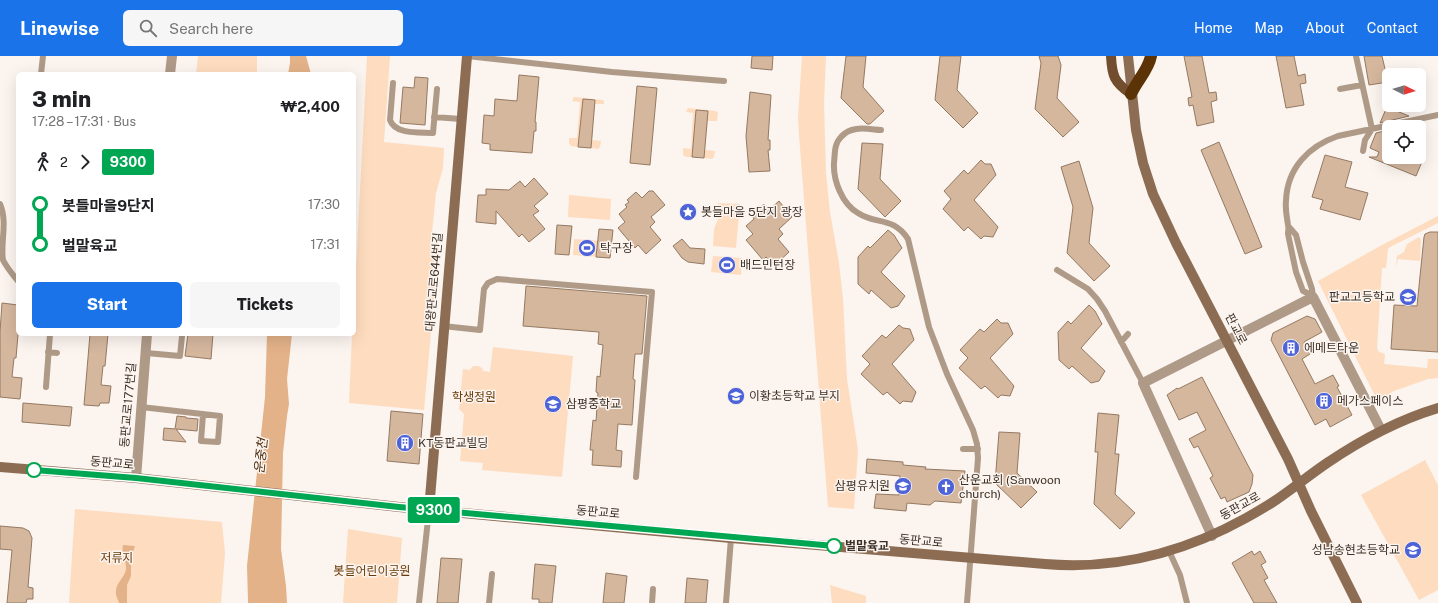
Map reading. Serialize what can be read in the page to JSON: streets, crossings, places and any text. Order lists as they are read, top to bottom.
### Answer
{
  "streets": {
    "main road": ["대왕판교로644번길", "판교로", "동판교로"],
    "street": ["동판교로177번길"]
  },
  "crossings": [
    ["대왕판교로644번길", "동판교로"],
    ["판교로", "동판교로"],
    ["동판교로177번길", "동판교로"]
  ],
  "water": ["운중천"],
  "parks": ["학생정원", "저류지", "봇들어린이공원"],
  "places": {
    "place": ["봇들마을 5단지 광장"],
    "sports": ["탁구장", "배드민턴장"],
    "school or university": [
      "판교고등학교",
      "이황초등학교 부지",
      "삼평중학교",
      "삼평유치원",
      "성남송현초등학교"
    ],
    "building": ["에메트타운", "메가스페이스", "KT동판교빌딩"],
    "church": ["산운교회 (Sanwoon church)"],
    "other": ["벌말육교"]
  },
  "lines": ["bus line 9300"],
  "north": "right",
  "page": {
    "header": "Linewise",
    "search": "Search here",
    "nav": [
      "Home",
      "Map",
      "About",
      "Contact"
    ],
    "on_map": "9300",
    "heading": ["3 min", "17:28 – 17:31 · Bus", "₩2,400"],
    "legs": ["2", "9300"],
    "list": [
      {
        "name": "봇들마을9단지",
        "value": "17:30"
      },
      {
        "name": "벌말육교",
        "value": "17:31"
      }
    ],
    "buttons": ["Start", "Tickets"]
  }
}
